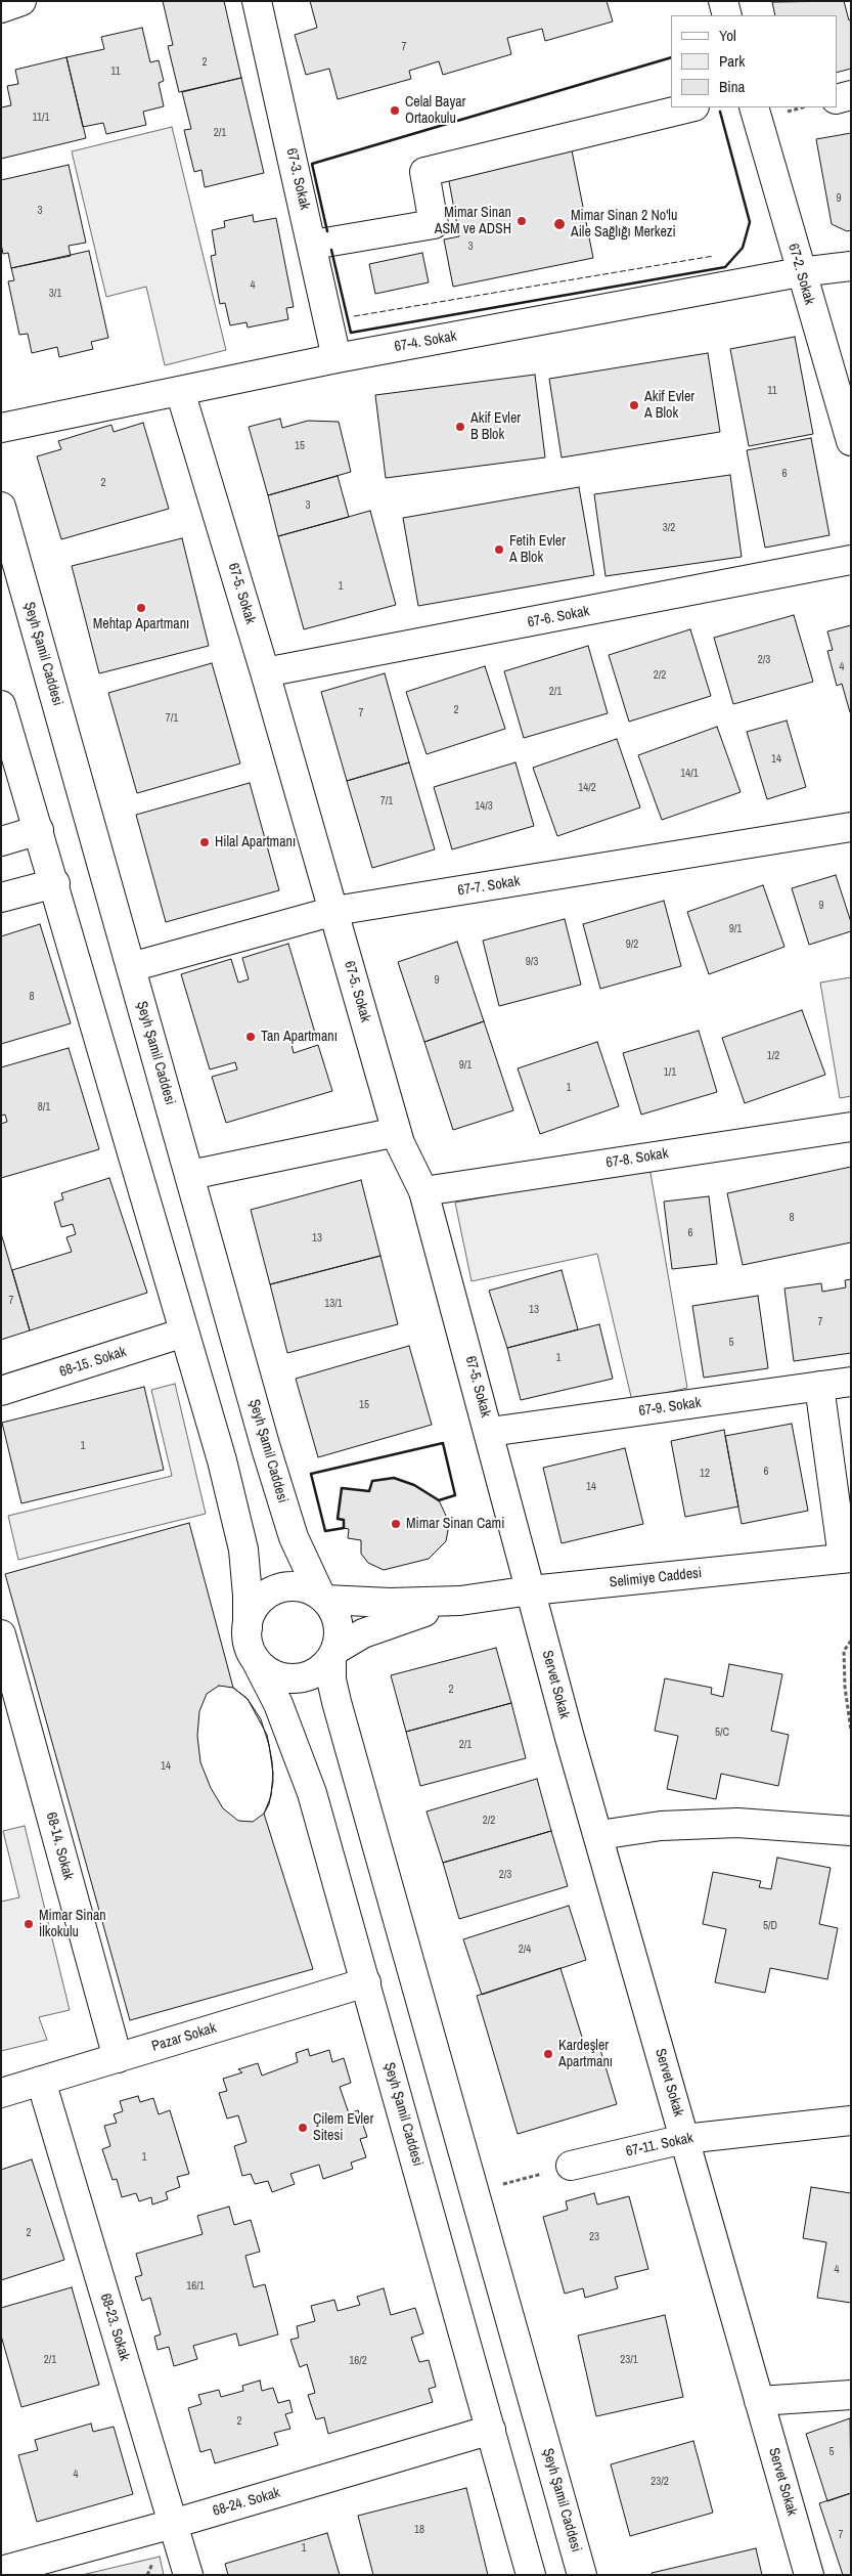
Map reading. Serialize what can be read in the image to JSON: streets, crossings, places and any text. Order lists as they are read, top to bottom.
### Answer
{
  "streets": {
    "street": [
      "67-3. Sokak",
      "67-2. Sokak",
      "67-4. Sokak",
      "67-5. Sokak",
      "67-6. Sokak",
      "Şeyh Şamil Caddesi",
      "67-7. Sokak",
      "67-8. Sokak",
      "68-15. Sokak",
      "67-9. Sokak",
      "Selimiye Caddesi",
      "Servet Sokak",
      "68-14. Sokak",
      "Pazar Sokak",
      "67-11. Sokak",
      "68-23. Sokak",
      "68-24. Sokak"
    ]
  },
  "crossings": [
    ["67-3. Sokak", "67-4. Sokak"],
    ["67-2. Sokak", "67-4. Sokak"],
    ["67-4. Sokak", "67-5. Sokak"],
    ["67-5. Sokak", "67-6. Sokak"],
    ["67-5. Sokak", "67-7. Sokak"],
    ["67-5. Sokak", "67-8. Sokak"],
    ["67-5. Sokak", "67-9. Sokak"],
    ["67-5. Sokak", "Selimiye Caddesi"],
    ["67-5. Sokak", "Servet Sokak"],
    ["Şeyh Şamil Caddesi", "67-7. Sokak"],
    ["Şeyh Şamil Caddesi", "Selimiye Caddesi"],
    ["Şeyh Şamil Caddesi", "Pazar Sokak"],
    ["Şeyh Şamil Caddesi", "68-24. Sokak"],
    ["Selimiye Caddesi", "Servet Sokak"],
    ["Servet Sokak", "67-11. Sokak"],
    ["68-14. Sokak", "Pazar Sokak"],
    ["Pazar Sokak", "68-23. Sokak"],
    ["68-23. Sokak", "68-24. Sokak"]
  ],
  "places": [
    "Celal Bayar Ortaokulu",
    "Mimar Sinan ASM ve ADSH",
    "Mimar Sinan 2 No'lu Aile Sağlığı Merkezi",
    "Akif Evler A Blok",
    "Akif Evler B Blok",
    "Fetih Evler A Blok",
    "Mehtap Apartmanı",
    "Hilal Apartmanı",
    "Tan Apartmanı",
    "Mimar Sinan Cami",
    "Mimar Sinan İlkokulu",
    "Kardeşler Apartmanı",
    "Çilem Evler Sitesi"
  ],
  "house_numbers": [
    "7",
    "2",
    "11",
    "11/1",
    "2/1",
    "9",
    "3",
    "3",
    "4",
    "3/1",
    "11",
    "15",
    "6",
    "2",
    "3",
    "3/2",
    "1",
    "2/3",
    "4",
    "2/2",
    "2/1",
    "2",
    "7",
    "7/1",
    "14",
    "14/1",
    "14/2",
    "7/1",
    "14/3",
    "9",
    "9/1",
    "9/2",
    "9/3",
    "9",
    "8",
    "1/2",
    "9/1",
    "1/1",
    "1",
    "8/1",
    "8",
    "6",
    "13",
    "7",
    "13/1",
    "13",
    "7",
    "5",
    "1",
    "15",
    "1",
    "6",
    "12",
    "14",
    "2",
    "5/C",
    "2/1",
    "14",
    "2/2",
    "2/3",
    "5/D",
    "2/4",
    "1",
    "2",
    "23",
    "4",
    "16/1",
    "2/1",
    "23/1",
    "16/2",
    "2",
    "5",
    "4",
    "23/2",
    "18",
    "7",
    "1"
  ],
  "legend": ["Yol", "Park", "Bina"]
}
